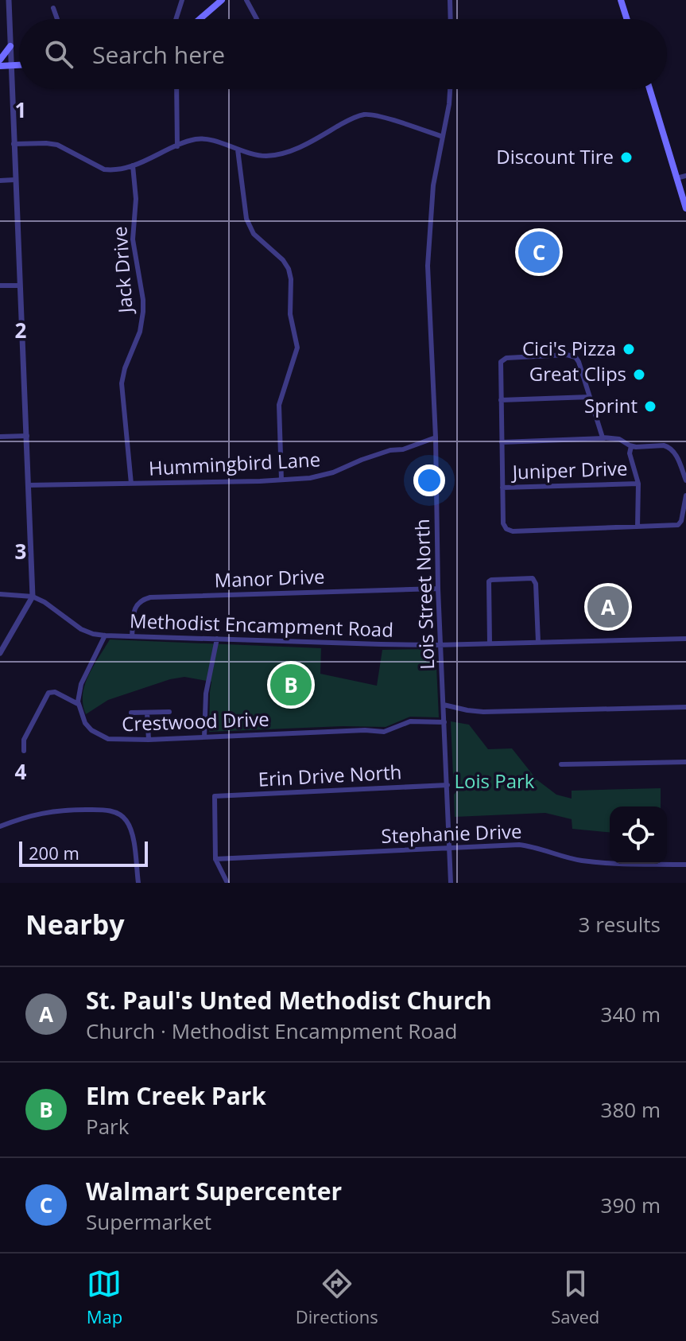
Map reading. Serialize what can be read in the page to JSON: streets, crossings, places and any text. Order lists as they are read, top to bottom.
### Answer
{
  "streets": {
    "street": [
      "Jack Drive",
      "Hummingbird Lane",
      "Juniper Drive",
      "Manor Drive",
      "Lois Street North",
      "Methodist Encampment Road",
      "Crestwood Drive",
      "Erin Drive North",
      "Stephanie Drive"
    ]
  },
  "crossings": [
    ["Jack Drive", "Hummingbird Lane"],
    ["Hummingbird Lane", "Lois Street North"],
    ["Manor Drive", "Lois Street North"],
    ["Manor Drive", "Methodist Encampment Road"],
    ["Lois Street North", "Methodist Encampment Road"],
    ["Lois Street North", "Crestwood Drive"],
    ["Lois Street North", "Erin Drive North"],
    ["Lois Street North", "Stephanie Drive"],
    ["Erin Drive North", "Stephanie Drive"]
  ],
  "parks": ["Lois Park"],
  "places": [
    "Discount Tire",
    "Cici's Pizza",
    "Great Clips",
    "Sprint"
  ],
  "scale_bar": "200 m",
  "page": {
    "search": "Search here",
    "pins": ["C", "A", "B"],
    "scale": "200 m",
    "heading": ["Nearby", "3 results"],
    "list": [
      {
        "mark": "A",
        "name": "St. Paul's Unted Methodist Church",
        "note": "Church · Methodist Encampment Road",
        "value": "340 m"
      },
      {
        "mark": "B",
        "name": "Elm Creek Park",
        "note": "Park",
        "value": "380 m"
      },
      {
        "mark": "C",
        "name": "Walmart Supercenter",
        "note": "Supermarket",
        "value": "390 m"
      }
    ],
    "nav": ["Map", "Directions", "Saved"]
  },
  "grid": {
    "rows": [
      "1",
      "2",
      "3",
      "4"
    ]
  }
}
